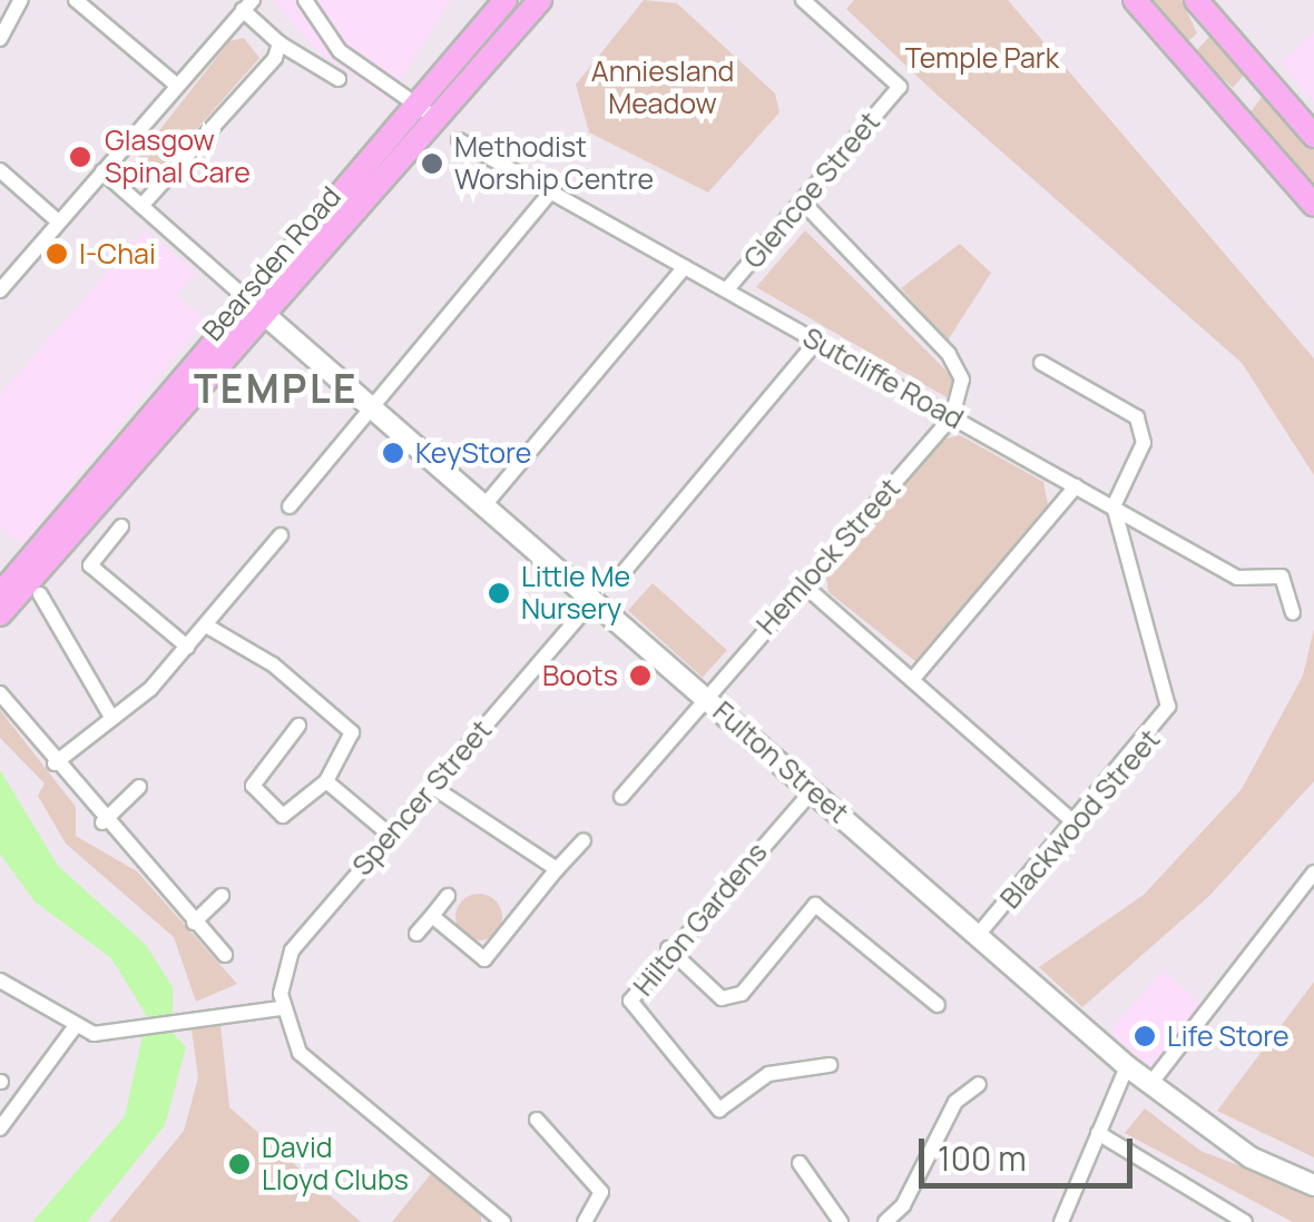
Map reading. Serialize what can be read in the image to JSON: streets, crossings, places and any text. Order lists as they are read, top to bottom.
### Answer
{
  "streets": {
    "main road": ["Bearsden Road"],
    "street": [
      "Glencoe Street",
      "Sutcliffe Road",
      "Hemlock Street",
      "Fulton Street",
      "Spencer Street",
      "Blackwood Street",
      "Hilton Gardens"
    ]
  },
  "crossings": [
    ["Glencoe Street", "Sutcliffe Road"],
    ["Bearsden Road", "Fulton Street"],
    ["Sutcliffe Road", "Hemlock Street"],
    ["Sutcliffe Road", "Blackwood Street"],
    ["Hemlock Street", "Fulton Street"],
    ["Fulton Street", "Spencer Street"],
    ["Fulton Street", "Blackwood Street"],
    ["Fulton Street", "Hilton Gardens"]
  ],
  "districts": ["TEMPLE"],
  "parks": ["Temple Park", "Anniesland Meadow"],
  "places": [
    "Glasgow Spinal Care",
    "Methodist Worship Centre",
    "I-Chai",
    "KeyStore",
    "Little Me Nursery",
    "Boots",
    "Life Store",
    "David Lloyd Clubs"
  ],
  "scale_bar": "100 m"
}
